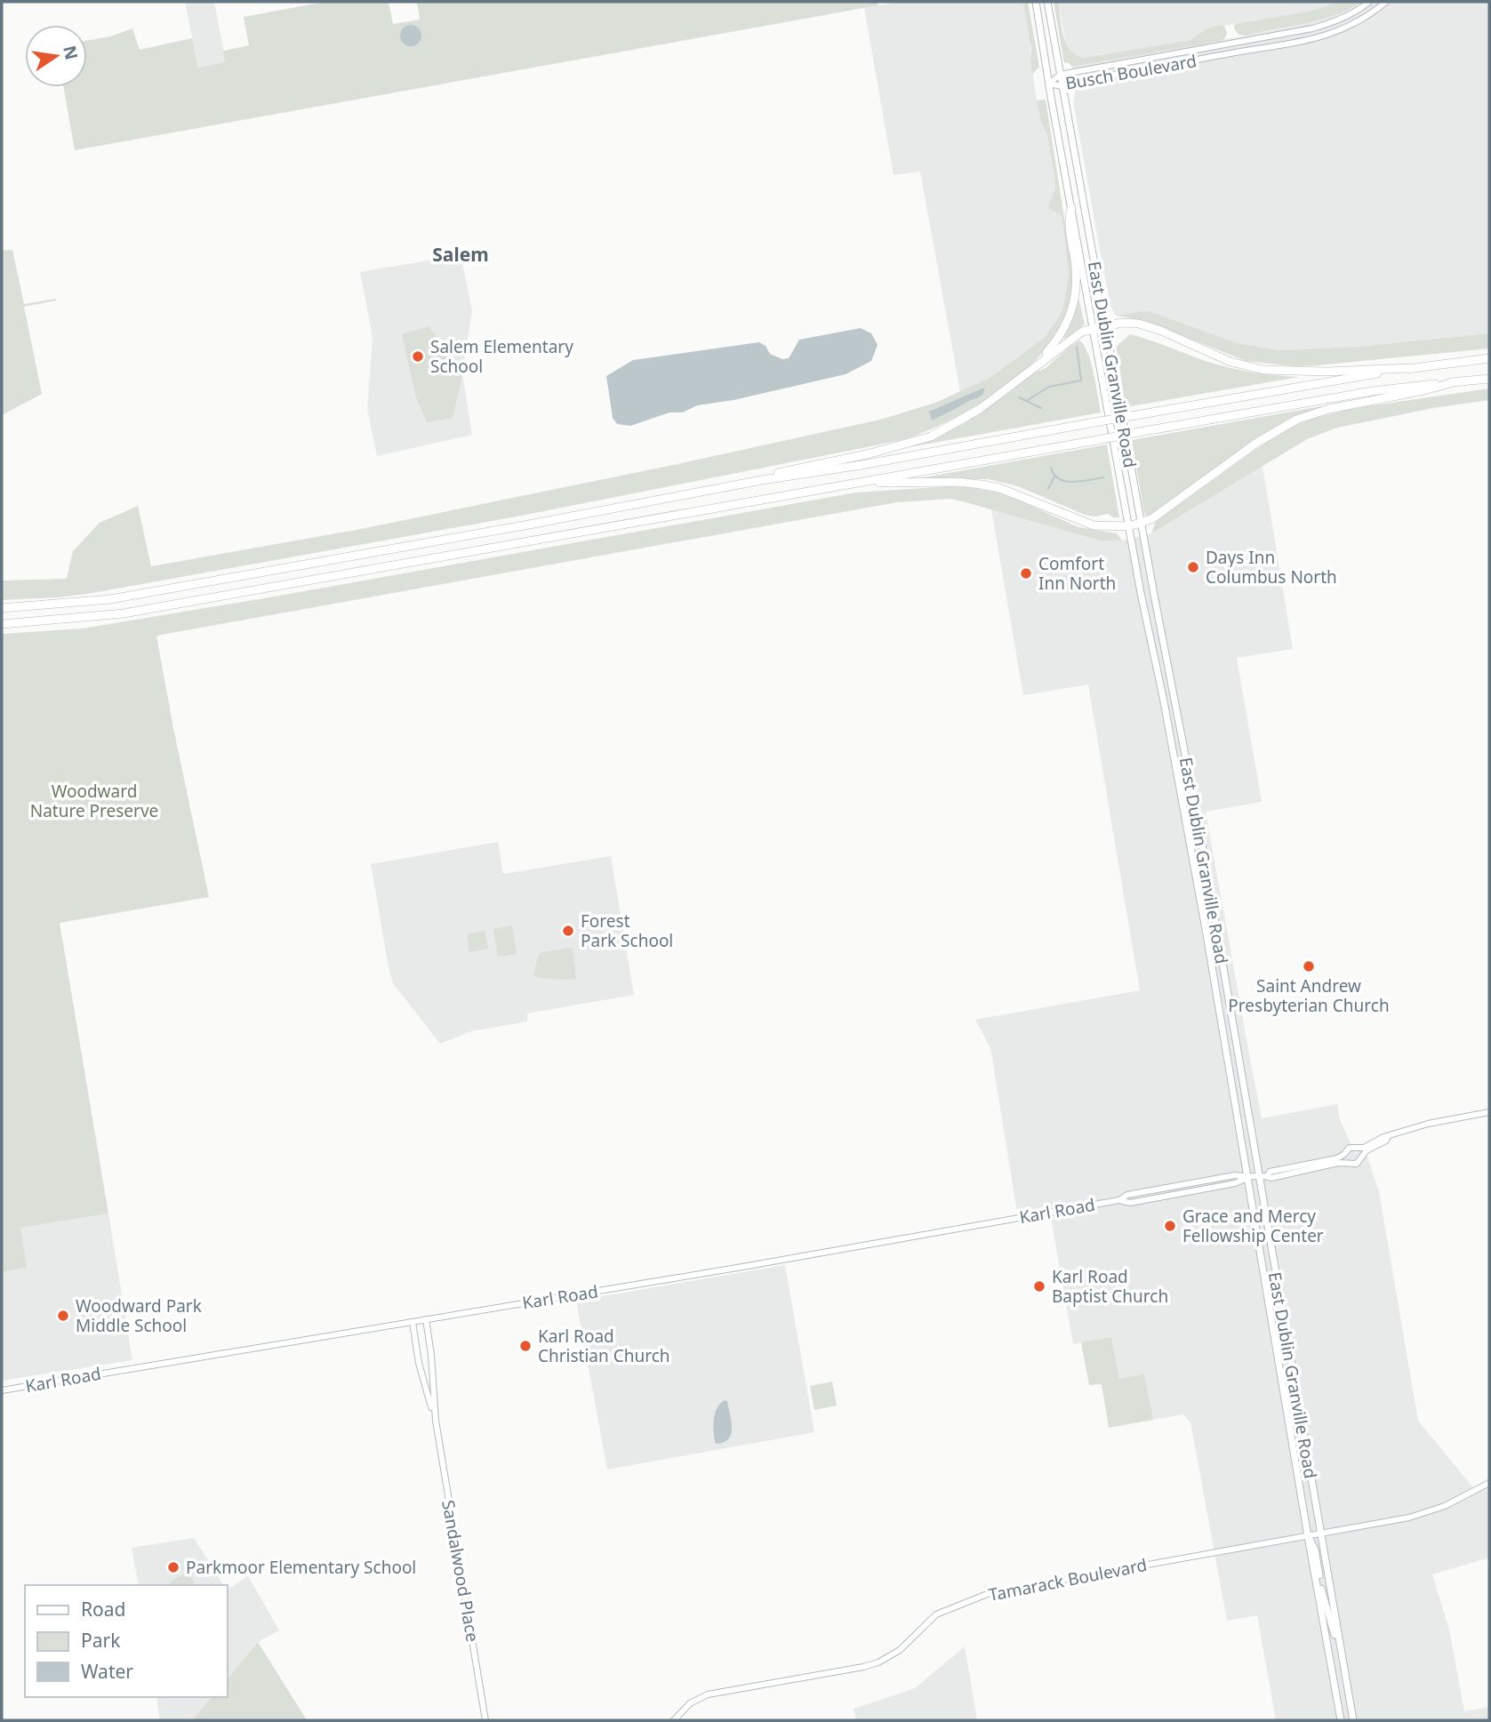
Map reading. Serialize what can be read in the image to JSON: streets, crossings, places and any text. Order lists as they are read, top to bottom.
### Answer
{
  "streets": {
    "main road": [
      "Busch Boulevard",
      "East Dublin Granville Road",
      "Karl Road",
      "Sandalwood Place",
      "Tamarack Boulevard"
    ]
  },
  "crossings": [
    ["Busch Boulevard", "East Dublin Granville Road"],
    ["East Dublin Granville Road", "Karl Road"],
    ["East Dublin Granville Road", "Tamarack Boulevard"],
    ["Karl Road", "Sandalwood Place"]
  ],
  "districts": ["Salem"],
  "parks": ["Woodward Nature Preserve"],
  "places": [
    "Salem Elementary School",
    "Days Inn Columbus North",
    "Comfort Inn North",
    "Forest Park School",
    "Saint Andrew Presbyterian Church",
    "Grace and Mercy Fellowship Center",
    "Karl Road Baptist Church",
    "Woodward Park Middle School",
    "Karl Road Christian Church",
    "Parkmoor Elementary School"
  ],
  "legend": ["Road", "Park", "Water"],
  "north": "right"
}
